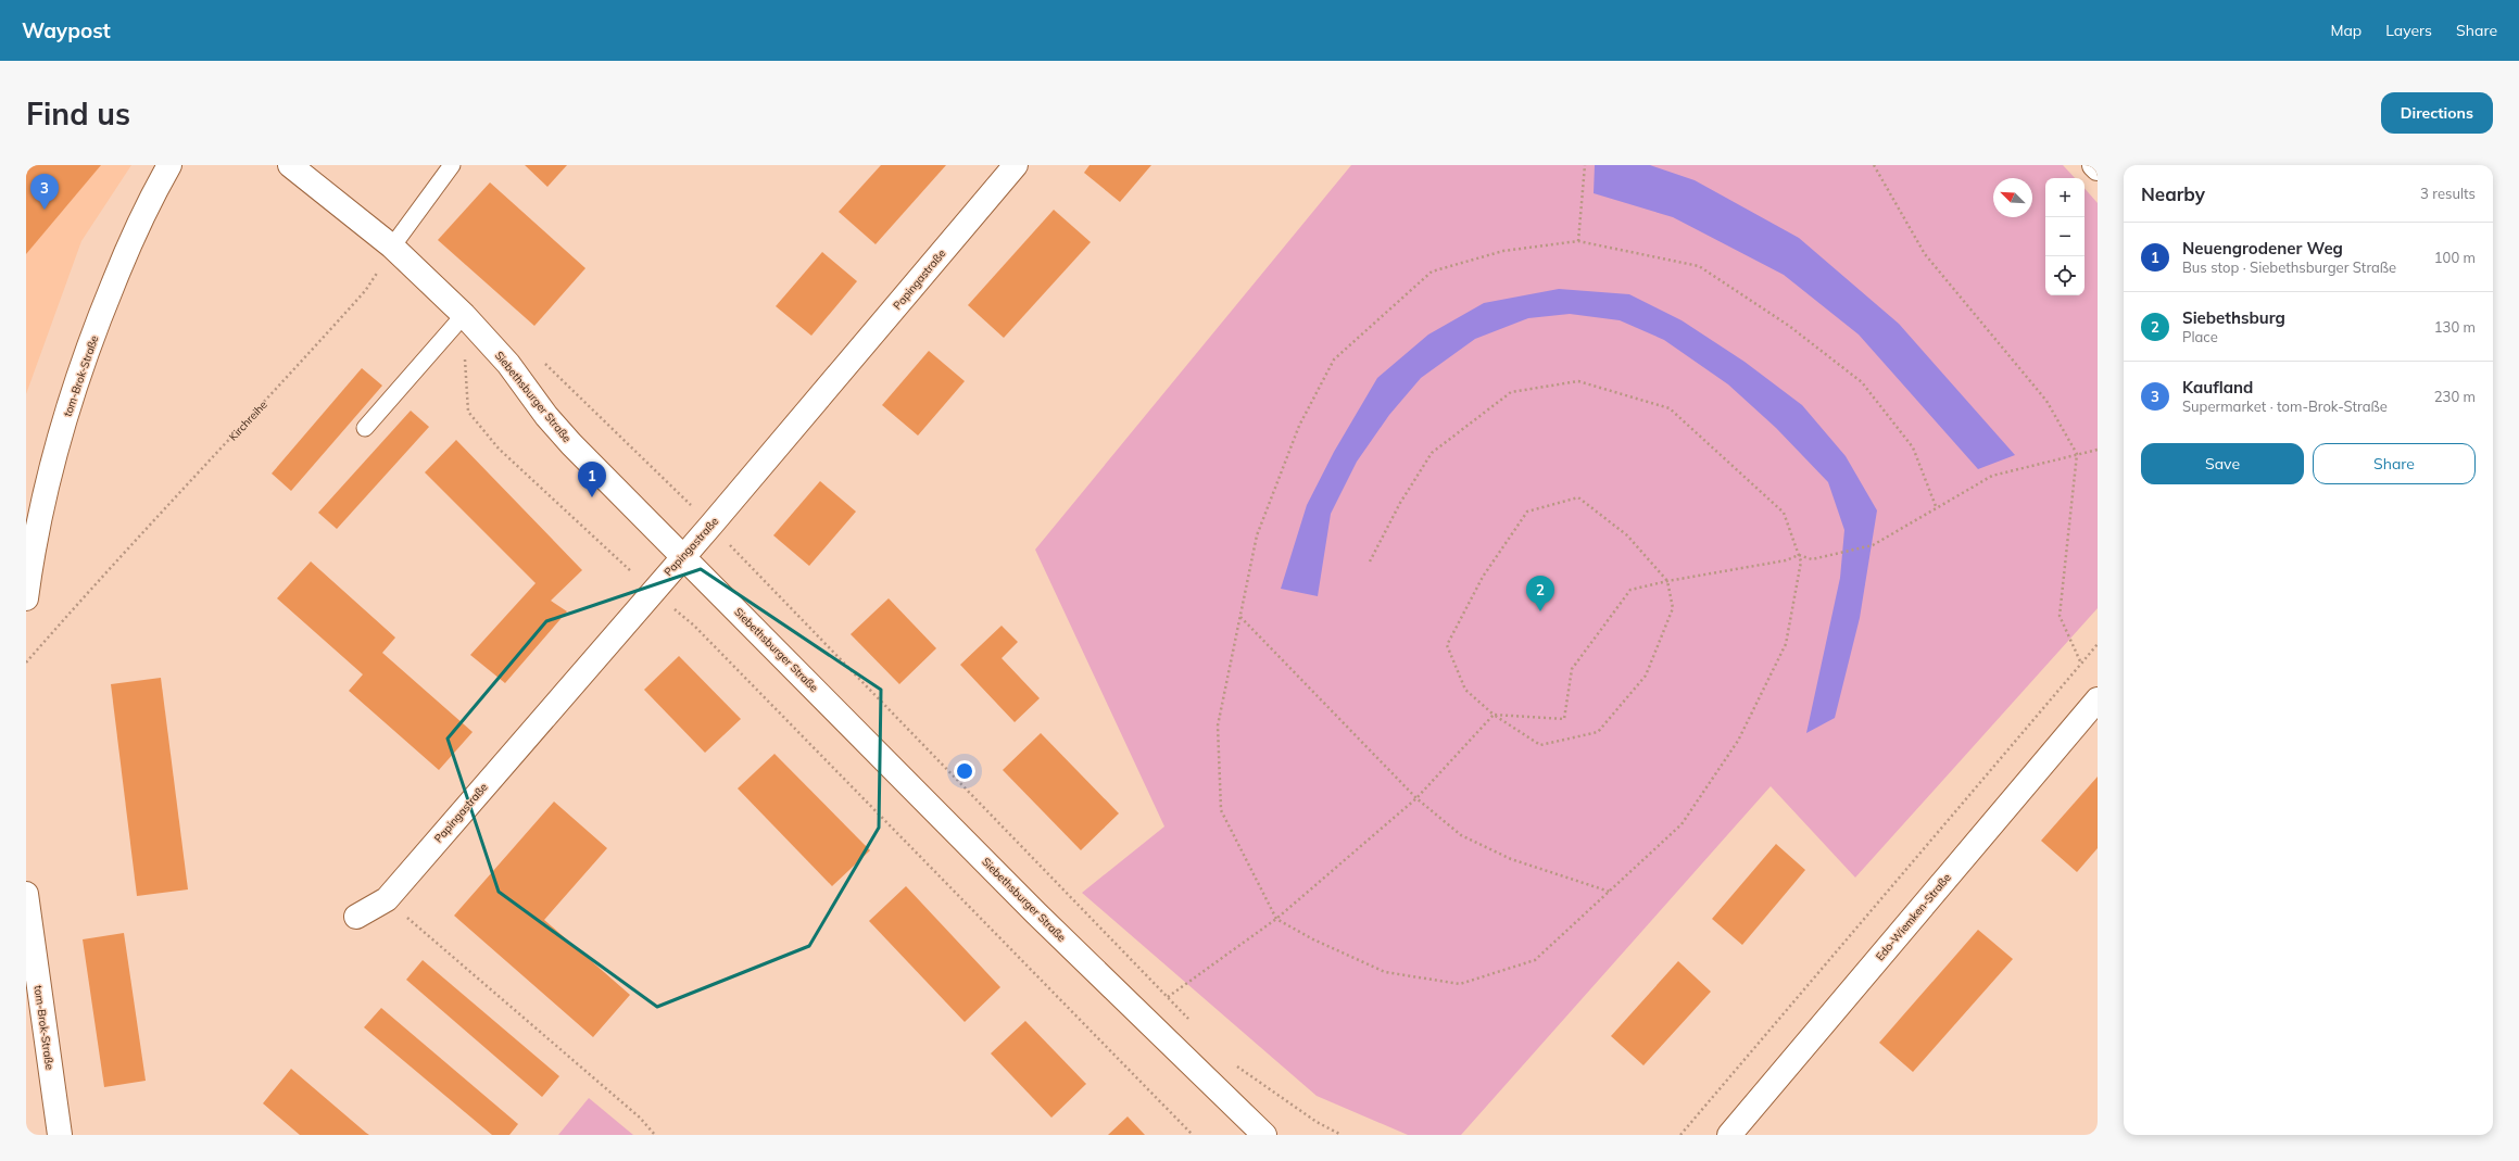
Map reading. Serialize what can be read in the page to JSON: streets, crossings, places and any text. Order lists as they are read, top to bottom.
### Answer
{
  "streets": {
    "street": [
      "Papingastraße",
      "tom-Brok-Straße",
      "Siebethsburger Straße",
      "Edo-Wiemken-Straße"
    ],
    "path": ["Kirchreihe"]
  },
  "crossings": [
    ["Papingastraße", "Siebethsburger Straße"],
    ["Siebethsburger Straße", "Kirchreihe"]
  ],
  "north": "top left",
  "page": {
    "header": "Waypost",
    "nav": ["Map", "Layers", "Share"],
    "buttons": [
      "Directions",
      ["Save", "Share"]
    ],
    "title": "Find us",
    "heading": ["Nearby", "3 results"],
    "pins": ["3", "1", "2"],
    "map_buttons": ["+", "−"],
    "list": [
      {
        "mark": "1",
        "name": "Neuengrodener Weg",
        "note": "Bus stop · Siebethsburger Straße",
        "value": "100 m"
      },
      {
        "mark": "2",
        "name": "Siebethsburg",
        "note": "Place",
        "value": "130 m"
      },
      {
        "mark": "3",
        "name": "Kaufland",
        "note": "Supermarket · tom-Brok-Straße",
        "value": "230 m"
      }
    ]
  }
}
